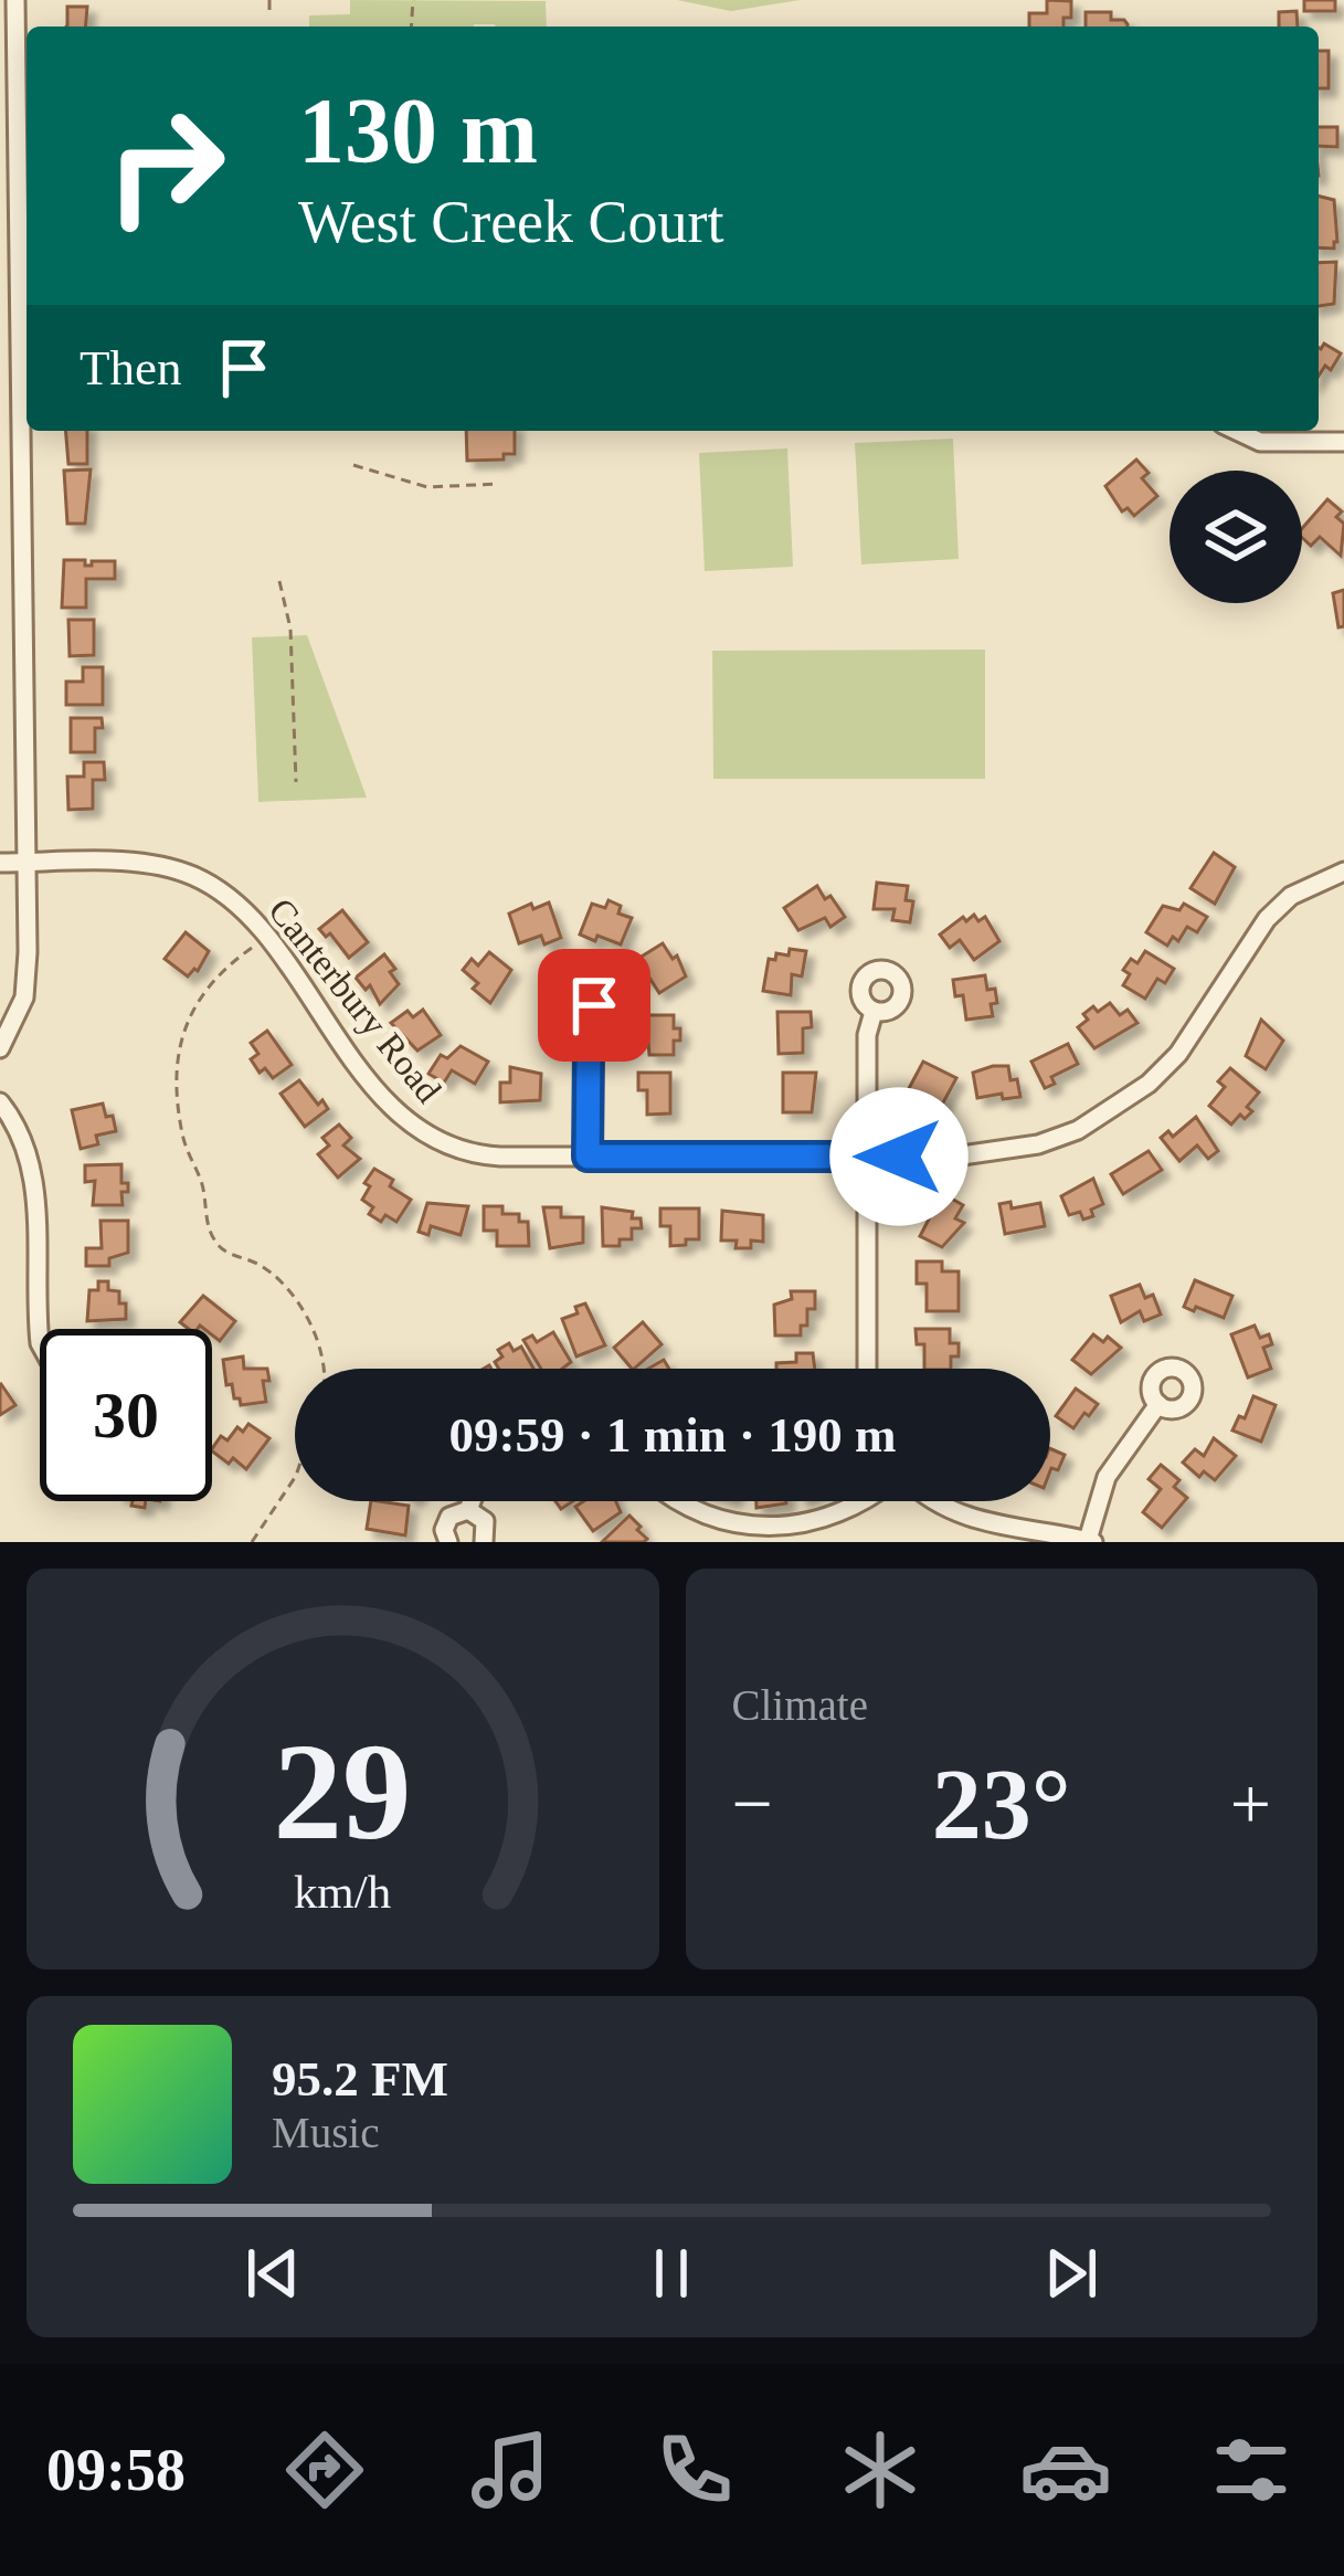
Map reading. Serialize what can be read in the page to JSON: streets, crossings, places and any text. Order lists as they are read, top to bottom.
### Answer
{
  "streets": {
    "street": ["Canterbury Road"]
  },
  "page": {
    "turn": ["130 m", "West Creek Court"],
    "then": "Then",
    "limit": "30",
    "trip": "09:59 · 1 min · 190 m",
    "tile": "Climate",
    "heat": ["−", "23°", "+"],
    "song": ["95.2 FM", "Music"],
    "tabs": "09:58",
    "gauge": ["29", "km/h"]
  }
}
